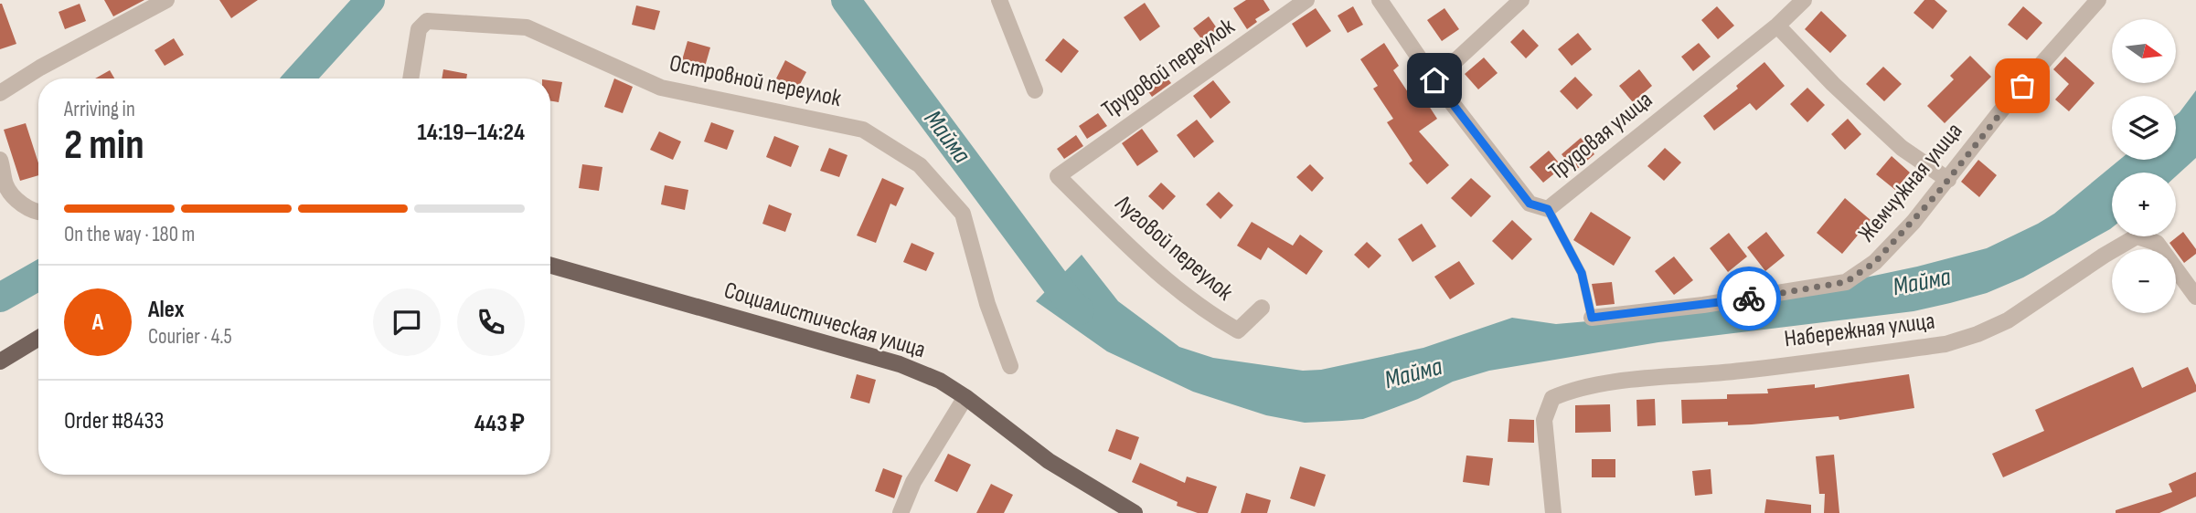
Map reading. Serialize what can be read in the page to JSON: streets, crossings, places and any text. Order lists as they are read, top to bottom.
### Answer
{
  "streets": {
    "main road": ["Социалистическая улица"],
    "street": [
      "Трудовой переулок",
      "Островной переулок",
      "Трудовая улица",
      "Жемчужная улица",
      "Луговой переулок",
      "Набережная улица"
    ]
  },
  "crossings": [
    ["Трудовой переулок", "Луговой переулок"]
  ],
  "water": ["Майма"],
  "north": "right",
  "page": {
    "map_buttons": ["+", "−"],
    "heading": ["2 min", "Arriving in", "14:19–14:24"],
    "panel": [
      "Alex",
      "Courier · 4.5",
      "Order #8433",
      "443 ₽"
    ],
    "bar": "On the way · 180 m",
    "round": "A"
  }
}
